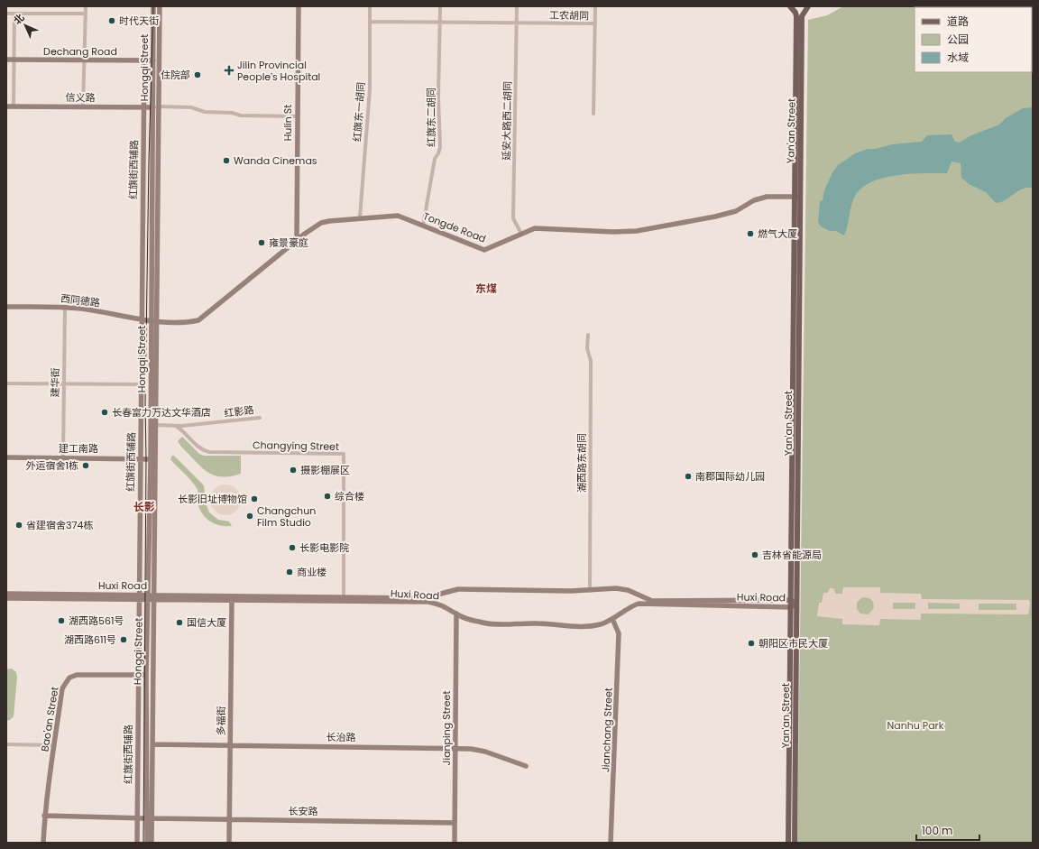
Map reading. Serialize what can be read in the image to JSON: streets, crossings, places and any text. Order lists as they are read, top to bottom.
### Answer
{
  "streets": {
    "main road": ["Yan'an Street"],
    "street": [
      "工农胡同",
      "Dechang Road",
      "Hongqi Street",
      "信义路",
      "红旗东一胡同",
      "红旗东二胡同",
      "延安大路西二胡同",
      "Hulin St",
      "红旗街西辅路",
      "Tongde Road",
      "西同德路",
      "建华街",
      "红影路",
      "Changying Street",
      "建工南路",
      "湖西路东胡同",
      "Huxi Road",
      "Bao'an Street",
      "多福街",
      "Jianping Street",
      "Jianchang Street",
      "长治路",
      "长安路"
    ]
  },
  "crossings": [
    ["工农胡同", "红旗东一胡同"],
    ["工农胡同", "红旗东二胡同"],
    ["工农胡同", "延安大路西二胡同"],
    ["Dechang Road", "Hongqi Street"],
    ["Dechang Road", "红旗街西辅路"],
    ["Hongqi Street", "信义路"],
    ["Hongqi Street", "Tongde Road"],
    ["Hongqi Street", "西同德路"],
    ["Hongqi Street", "红影路"],
    ["Hongqi Street", "建工南路"],
    ["Hongqi Street", "Huxi Road"],
    ["Hongqi Street", "Bao'an Street"],
    ["Hongqi Street", "长治路"],
    ["Hongqi Street", "长安路"],
    ["信义路", "Hulin St"],
    ["信义路", "红旗街西辅路"],
    ["红旗东一胡同", "Tongde Road"],
    ["红旗东二胡同", "Tongde Road"],
    ["延安大路西二胡同", "Tongde Road"],
    ["Hulin St", "Tongde Road"],
    ["Yan'an Street", "Tongde Road"],
    ["Yan'an Street", "Huxi Road"],
    ["红旗街西辅路", "西同德路"],
    ["红旗街西辅路", "建工南路"],
    ["红旗街西辅路", "Huxi Road"],
    ["红旗街西辅路", "Bao'an Street"],
    ["红旗街西辅路", "长安路"],
    ["Tongde Road", "西同德路"],
    ["西同德路", "建华街"],
    ["建华街", "建工南路"],
    ["红影路", "Changying Street"],
    ["Changying Street", "Huxi Road"],
    ["湖西路东胡同", "Huxi Road"],
    ["Huxi Road", "多福街"],
    ["Huxi Road", "Jianping Street"],
    ["Huxi Road", "Jianchang Street"],
    ["Bao'an Street", "长安路"],
    ["多福街", "长治路"],
    ["多福街", "长安路"],
    ["Jianping Street", "长治路"],
    ["Jianping Street", "长安路"]
  ],
  "districts": ["东煤", "长影"],
  "parks": ["Nanhu Park"],
  "places": {
    "other": [
      "时代天街",
      "住院部",
      "Wanda Cinemas",
      "燃气大厦",
      "雍景豪庭",
      "长春富力万达文华酒店",
      "外运宿舍1栋",
      "摄影棚展区",
      "南郡国际幼儿园",
      "综合楼",
      "长影旧址博物馆",
      "Changchun Film Studio",
      "省建宿舍374栋",
      "长影电影院",
      "吉林省能源局",
      "商业楼",
      "湖西路561号",
      "国信大厦",
      "湖西路611号",
      "朝阳区市民大厦"
    ],
    "health": ["Jilin Provincial People's Hospital"]
  },
  "legend": ["道路", "公园", "水域"],
  "scale_bar": "100 m",
  "north": "top left"
}
